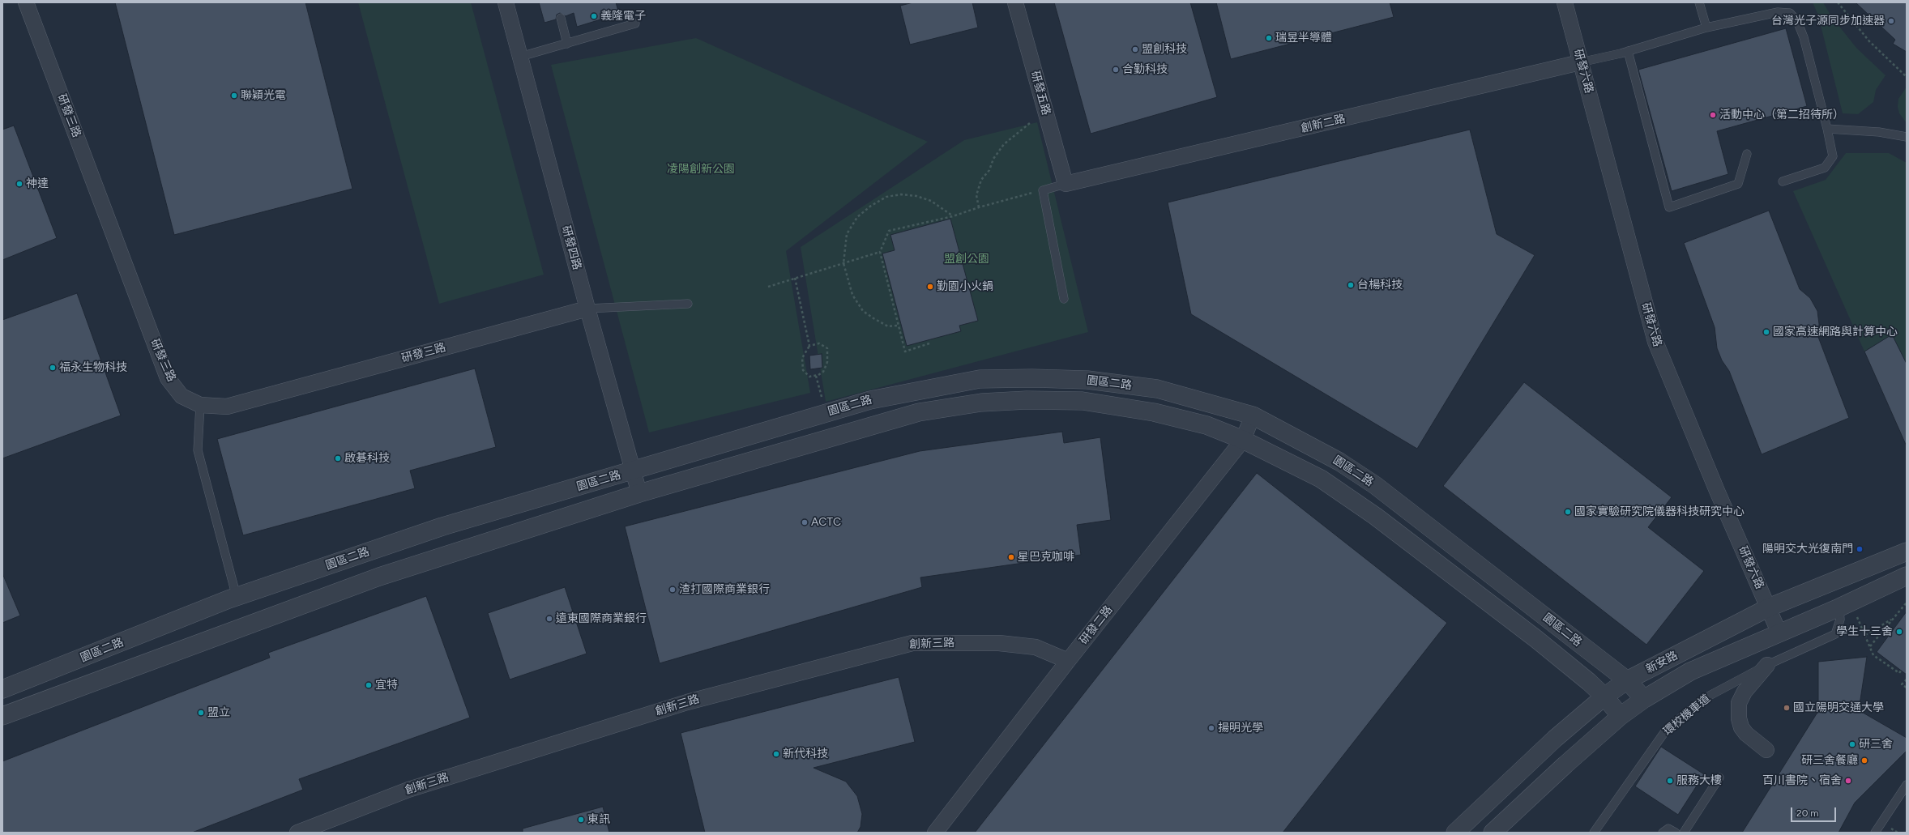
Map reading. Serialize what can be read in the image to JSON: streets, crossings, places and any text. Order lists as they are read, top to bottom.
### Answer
{
  "streets": {
    "street": [
      "研發六路",
      "研發五路",
      "研發三路",
      "創新二路",
      "研發四路",
      "園區二路",
      "研發二路",
      "創新三路",
      "新安路"
    ],
    "lane": ["環校機車道"]
  },
  "crossings": [
    ["研發六路", "創新二路"],
    ["研發六路", "新安路"],
    ["研發五路", "創新二路"],
    ["研發三路", "研發四路"],
    ["研發四路", "園區二路"],
    ["園區二路", "研發二路"],
    ["園區二路", "新安路"],
    ["研發二路", "創新三路"],
    ["新安路", "環校機車道"]
  ],
  "parks": ["凌陽創新公園", "盟創公園"],
  "places": [
    "義隆電子",
    "台灣光子源同步加速器",
    "瑞昱半導體",
    "盟創科技",
    "合勤科技",
    "聯穎光電",
    "活動中心（第二招待所）",
    "神達",
    "台楊科技",
    "勤園小火鍋",
    "國家高速網路與計算中心",
    "福永生物科技",
    "啟碁科技",
    "國家實驗研究院儀器科技研究中心",
    "ACTC",
    "陽明交大光復南門",
    "星巴克咖啡",
    "渣打國際商業銀行",
    "遠東國際商業銀行",
    "學生十三舍",
    "宜特",
    "國立陽明交通大學",
    "盟立",
    "揚明光學",
    "研三舍",
    "新代科技",
    "研三舍餐廳",
    "服務大樓",
    "百川書院、宿舍",
    "東訊"
  ],
  "scale_bar": "20 m"
}
